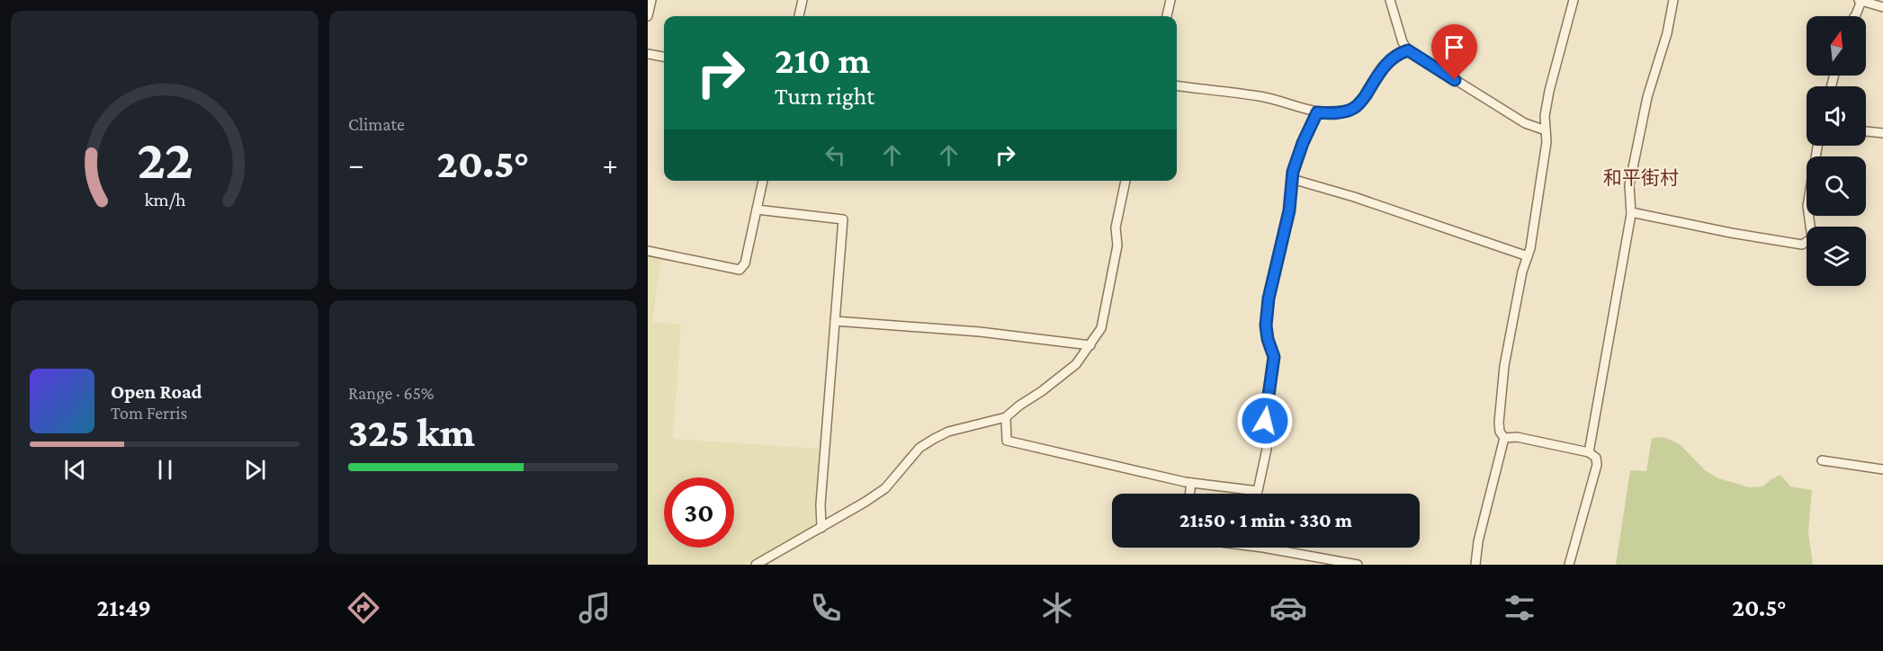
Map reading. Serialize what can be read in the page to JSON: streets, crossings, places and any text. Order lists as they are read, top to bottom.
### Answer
{
  "districts": ["和平街村"],
  "north": "top",
  "page": {
    "tile": [
      "Climate",
      ["Range · 65%", "325 km"]
    ],
    "turn": ["210 m", "Turn right"],
    "heat": ["−", "20.5°", "+"],
    "song": ["Open Road", "Tom Ferris"],
    "limit": "30",
    "trip": "21:50 · 1 min · 330 m",
    "tabs": ["21:49", "20.5°"],
    "gauge": ["22", "km/h"]
  }
}
